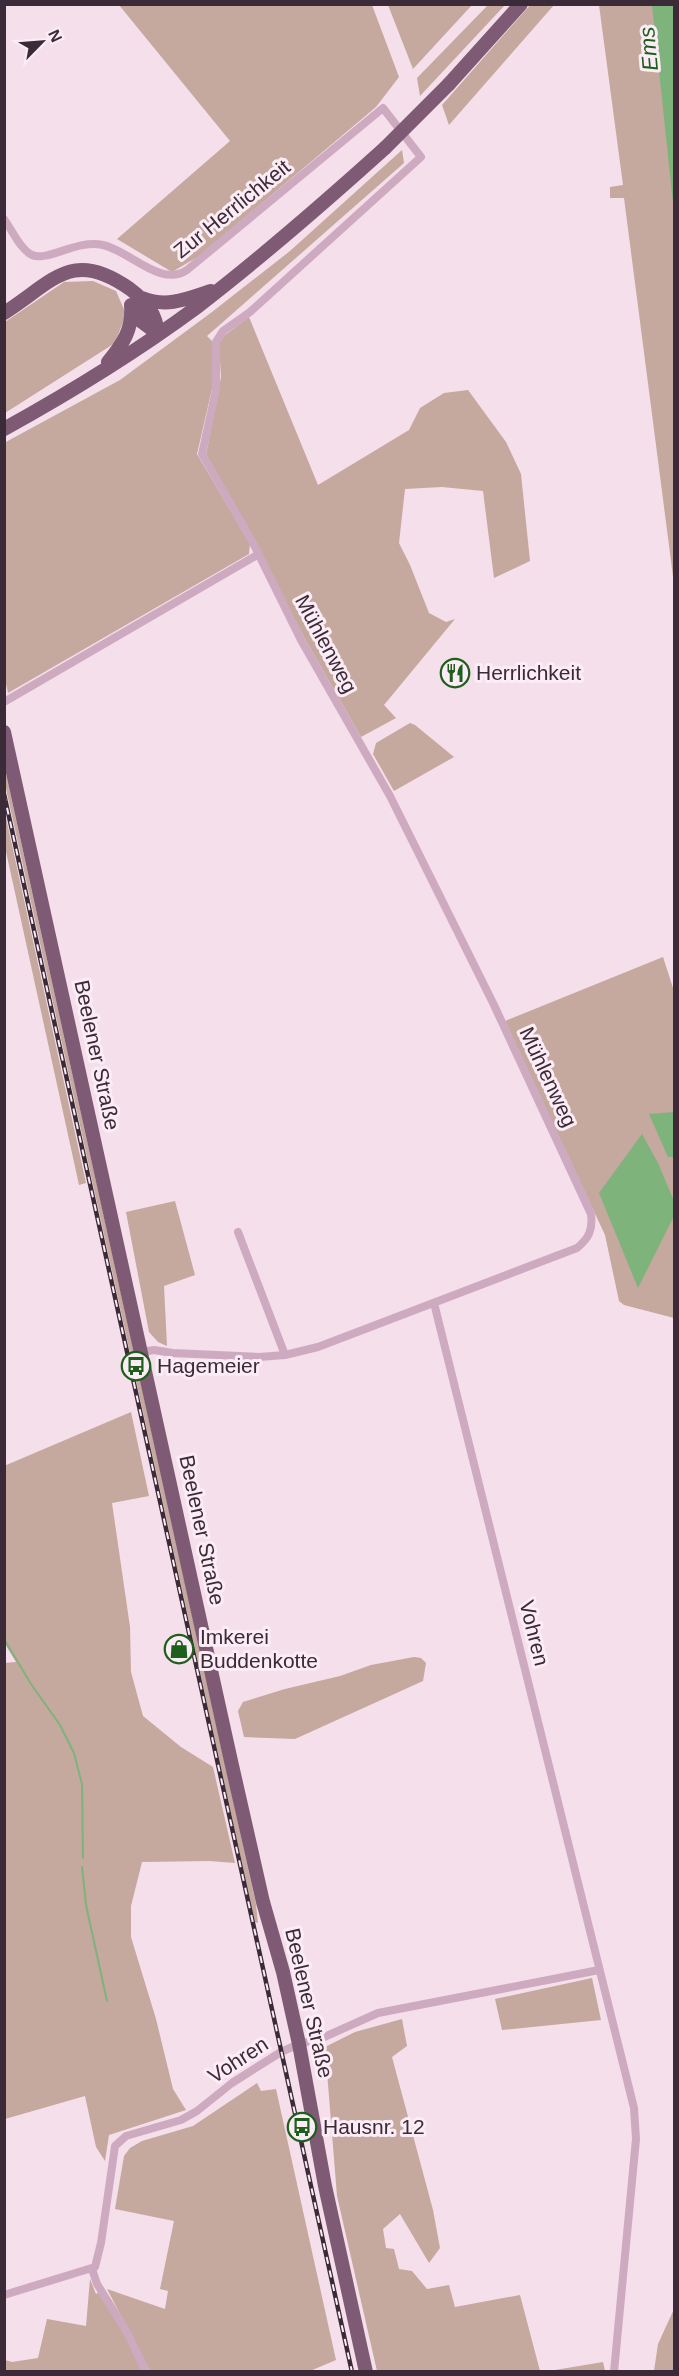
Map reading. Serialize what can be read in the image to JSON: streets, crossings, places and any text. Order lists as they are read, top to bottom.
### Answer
{
  "streets": {
    "main road": ["Beelener Straße"],
    "street": ["Zur Herrlichkeit", "Mühlenweg", "Vohren"]
  },
  "crossings": [
    ["Zur Herrlichkeit", "Mühlenweg"],
    ["Mühlenweg", "Vohren"],
    ["Beelener Straße", "Vohren"]
  ],
  "water": ["Ems"],
  "places": {
    "restaurant": ["Herrlichkeit"],
    "bus stop": ["Hagemeier", "Hausnr. 12"],
    "shop": ["Imkerei Buddenkotte"]
  },
  "north": "top right"
}
